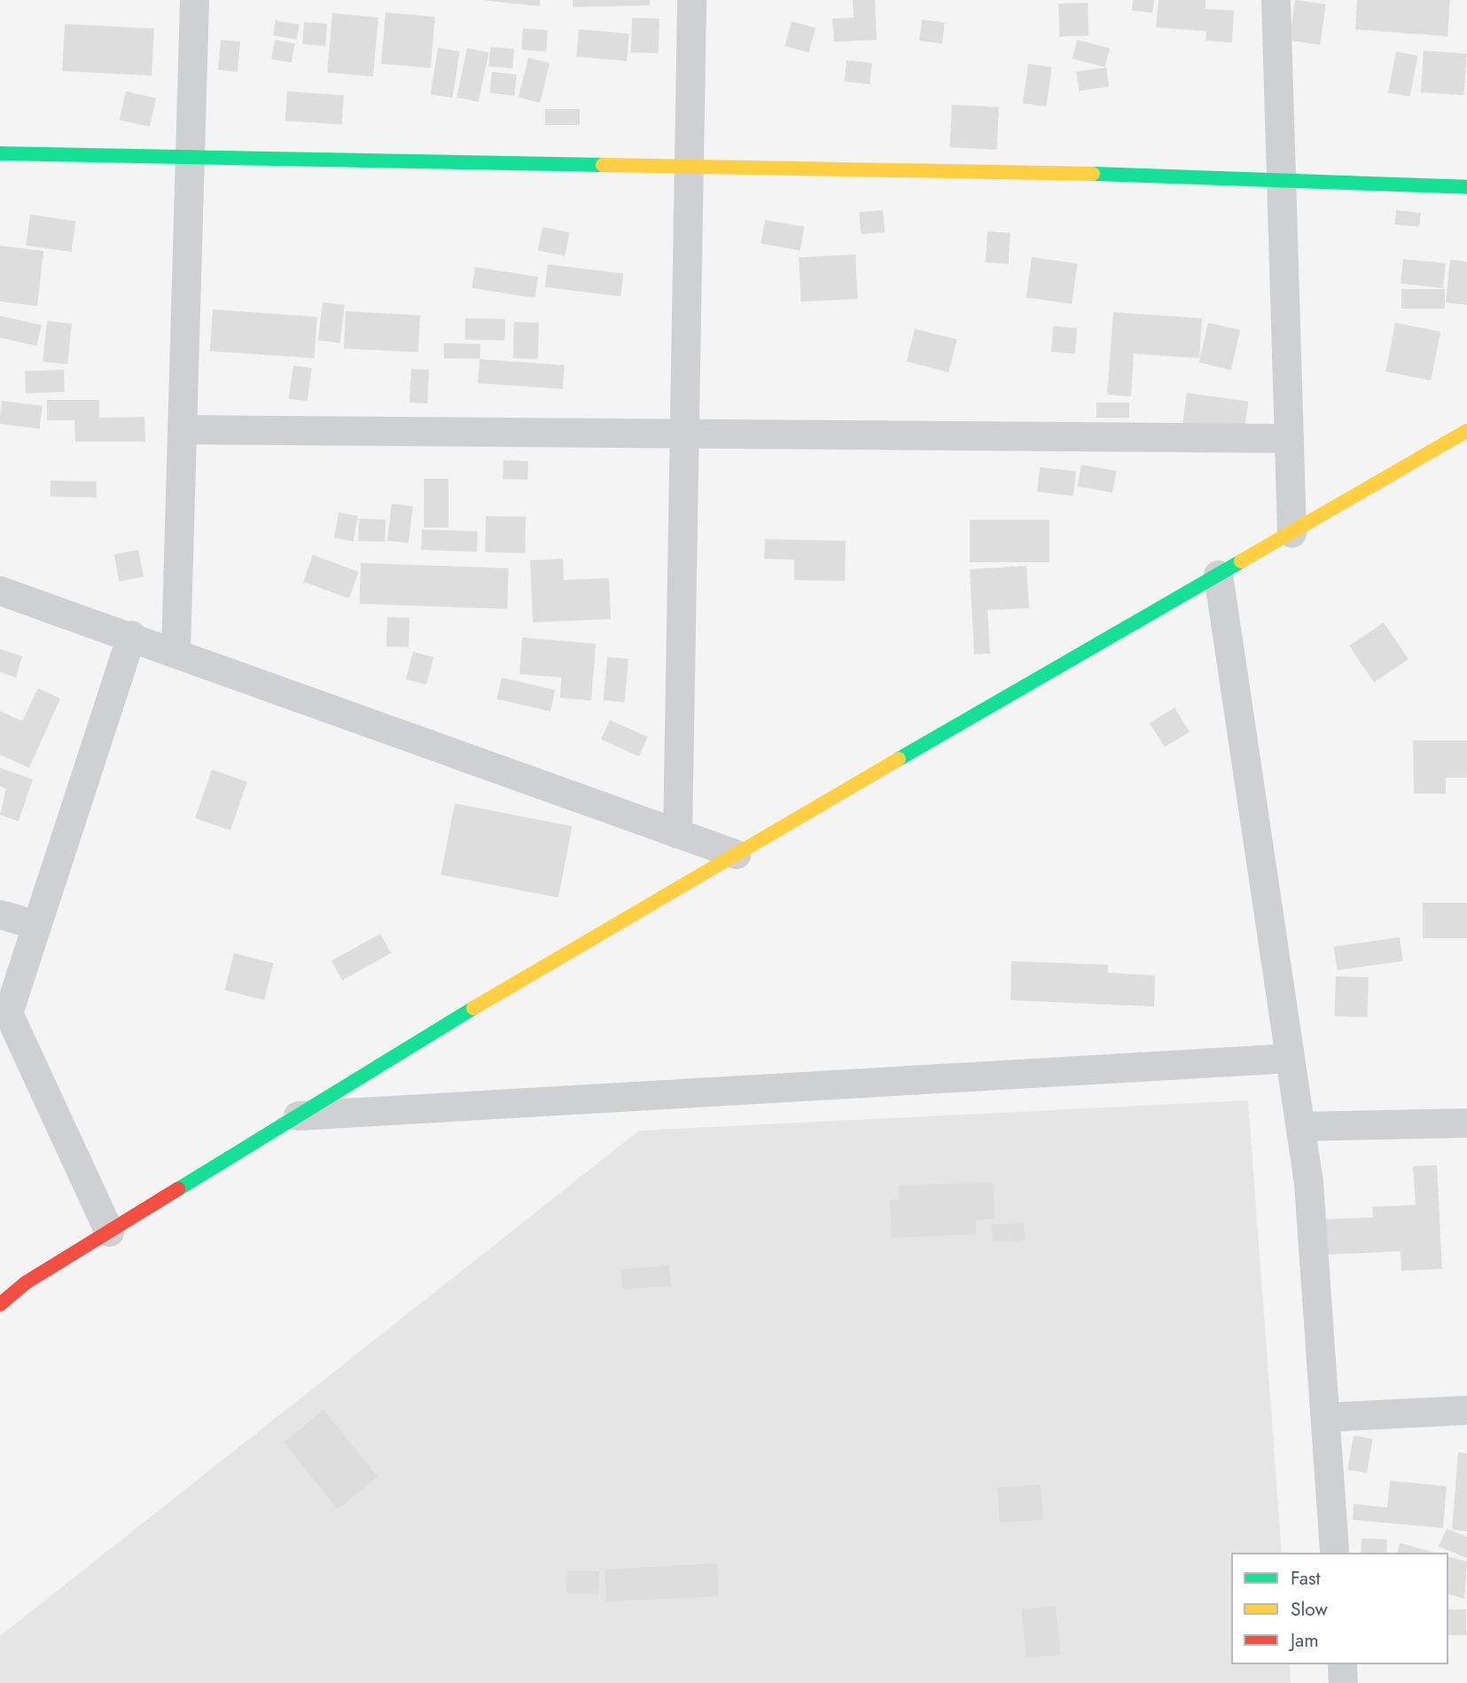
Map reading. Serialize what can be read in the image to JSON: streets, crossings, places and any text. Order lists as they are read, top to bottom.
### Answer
{
  "legend": ["Fast", "Slow", "Jam"]
}
